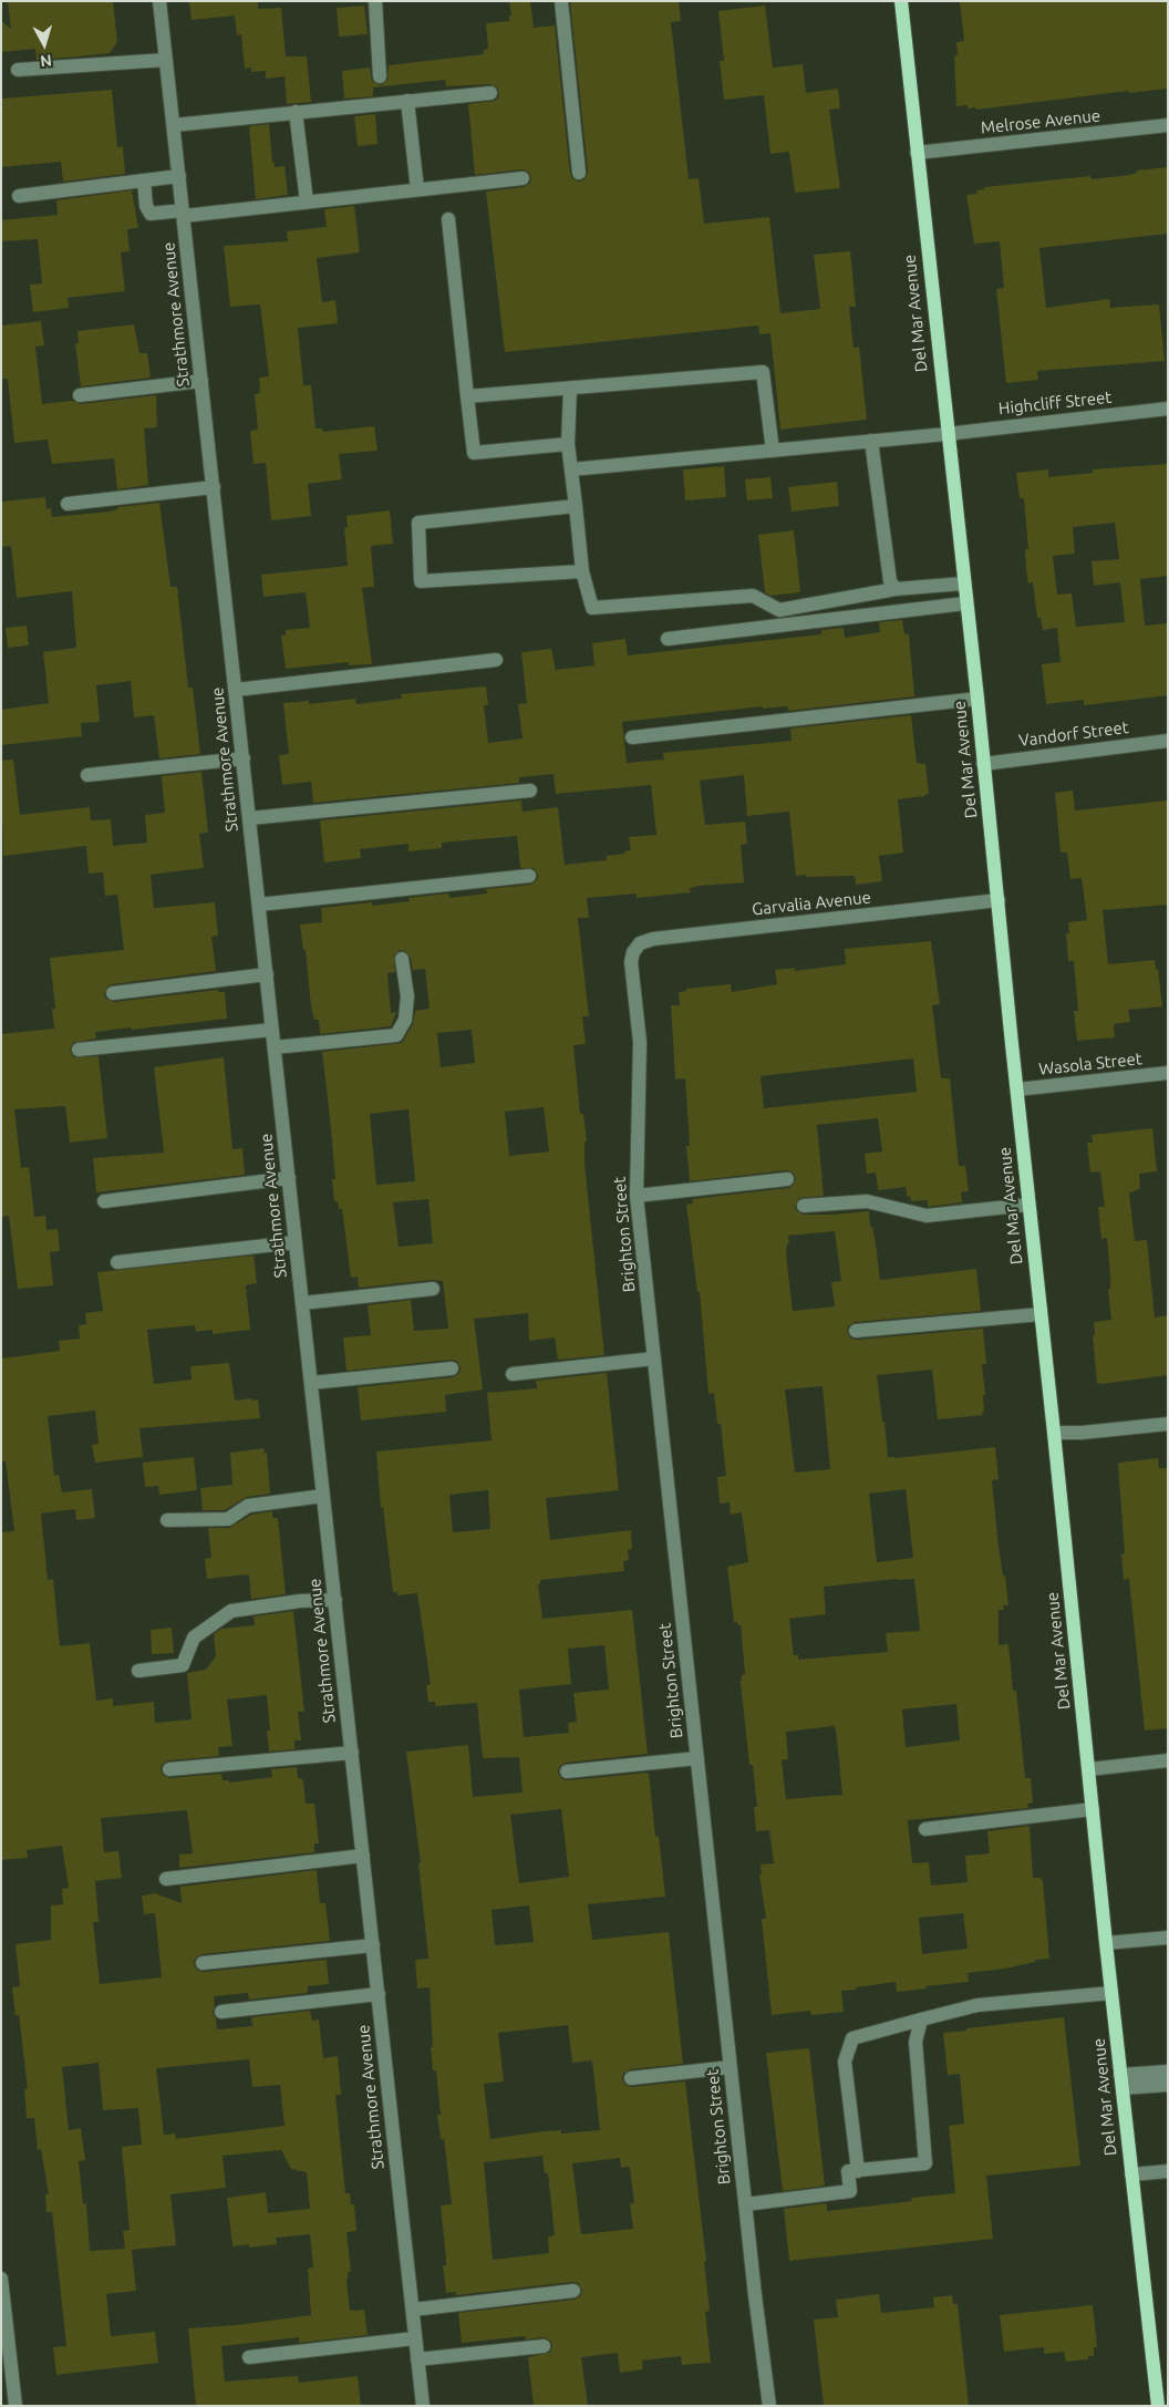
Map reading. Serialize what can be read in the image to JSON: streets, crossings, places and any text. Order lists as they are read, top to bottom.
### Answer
{
  "streets": {
    "main road": ["Del Mar Avenue"],
    "street": [
      "Melrose Avenue",
      "Strathmore Avenue",
      "Highcliff Street",
      "Vandorf Street",
      "Garvalia Avenue",
      "Wasola Street",
      "Brighton Street"
    ]
  },
  "crossings": [
    ["Melrose Avenue", "Del Mar Avenue"],
    ["Del Mar Avenue", "Highcliff Street"],
    ["Del Mar Avenue", "Vandorf Street"],
    ["Del Mar Avenue", "Garvalia Avenue"],
    ["Del Mar Avenue", "Wasola Street"],
    ["Garvalia Avenue", "Brighton Street"]
  ],
  "north": "bottom"
}
